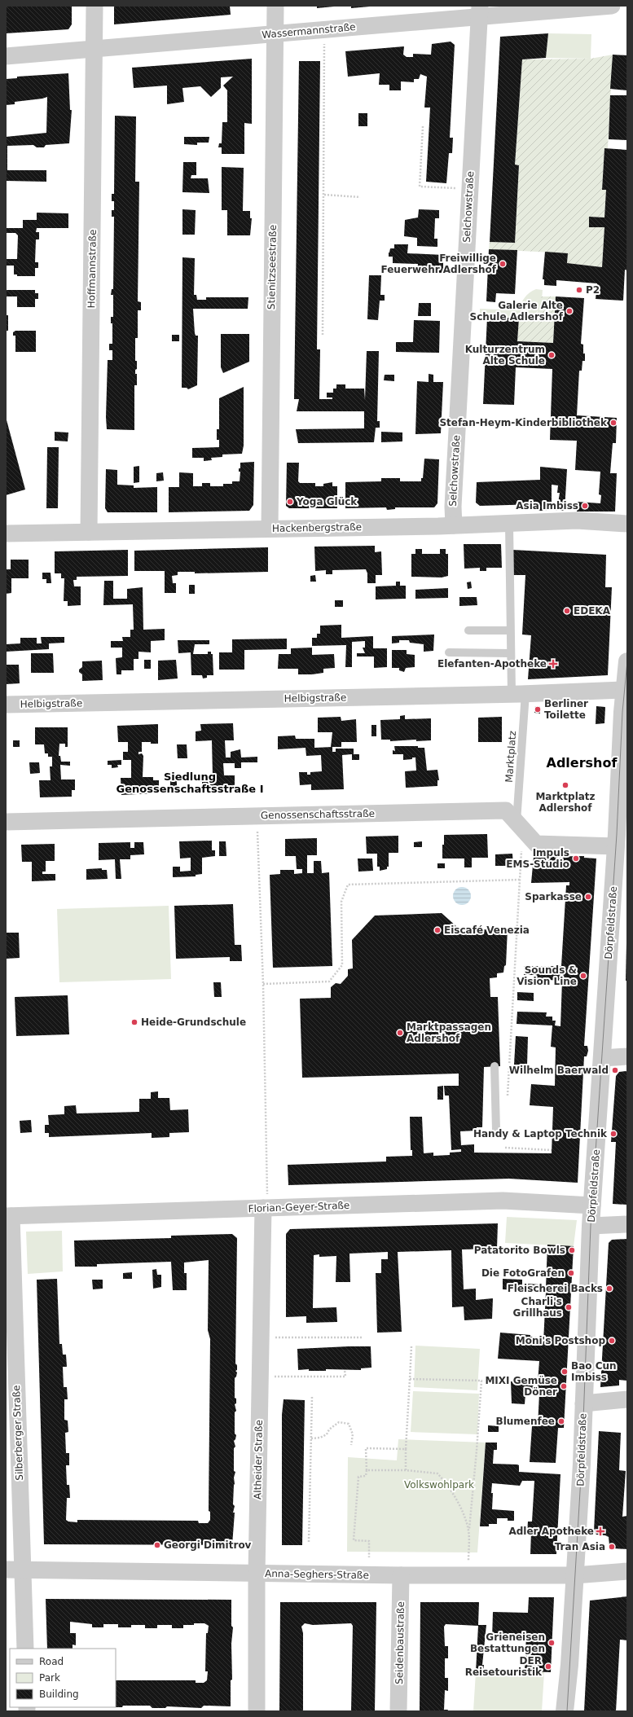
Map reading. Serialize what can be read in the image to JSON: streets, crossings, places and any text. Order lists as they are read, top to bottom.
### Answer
{
  "streets": {
    "street": [
      "Wassermannstraße",
      "Selchowstraße",
      "Stienitzseestraße",
      "Hoffmannstraße",
      "Hackenbergstraße",
      "Helbigstraße",
      "Genossenschaftsstraße",
      "Dörpfeldstraße",
      "Florian-Geyer-Straße",
      "Silberberger Straße",
      "Altheider Straße",
      "Anna-Seghers-Straße",
      "Seidenbaustraße"
    ],
    "lane": ["Marktplatz"]
  },
  "crossings": [
    ["Wassermannstraße", "Selchowstraße"],
    ["Wassermannstraße", "Stienitzseestraße"],
    ["Wassermannstraße", "Hoffmannstraße"],
    ["Selchowstraße", "Hackenbergstraße"],
    ["Stienitzseestraße", "Hackenbergstraße"],
    ["Hoffmannstraße", "Hackenbergstraße"],
    ["Hackenbergstraße", "Marktplatz"],
    ["Helbigstraße", "Marktplatz"],
    ["Helbigstraße", "Dörpfeldstraße"],
    ["Marktplatz", "Genossenschaftsstraße"],
    ["Genossenschaftsstraße", "Dörpfeldstraße"],
    ["Dörpfeldstraße", "Florian-Geyer-Straße"],
    ["Dörpfeldstraße", "Anna-Seghers-Straße"],
    ["Florian-Geyer-Straße", "Silberberger Straße"],
    ["Florian-Geyer-Straße", "Altheider Straße"],
    ["Silberberger Straße", "Anna-Seghers-Straße"],
    ["Altheider Straße", "Anna-Seghers-Straße"],
    ["Anna-Seghers-Straße", "Seidenbaustraße"]
  ],
  "districts": ["Adlershof", "Siedlung Genossenschaftsstraße I"],
  "parks": ["Volkswohlpark"],
  "places": {
    "other": [
      "Freiwillige Feuerwehr Adlershof",
      "P2",
      "Galerie Alte Schule Adlershof",
      "Kulturzentrum Alte Schule",
      "Stefan-Heym-Kinderbibliothek",
      "Yoga Glück",
      "Asia Imbiss",
      "EDEKA",
      "Berliner Toilette",
      "Marktplatz Adlershof",
      "Impuls EMS-Studio",
      "Sparkasse",
      "Eiscafé Venezia",
      "Sounds & Vision Line",
      "Heide-Grundschule",
      "Marktpassagen Adlershof",
      "Wilhelm Baerwald",
      "Handy & Laptop Technik",
      "Patatorito Bowls",
      "Die FotoGrafen",
      "Fleischerei Backs",
      "Charli's Grillhaus",
      "Moni's Postshop",
      "Bao Cun Imbiss",
      "MIXI Gemüse Döner",
      "Blumenfee",
      "Georgi Dimitrov",
      "Tran Asia",
      "Grieneisen Bestattungen",
      "DER Reisetouristik"
    ],
    "health": ["Elefanten-Apotheke", "Adler Apotheke"]
  },
  "legend": ["Road", "Park", "Building"]
}
